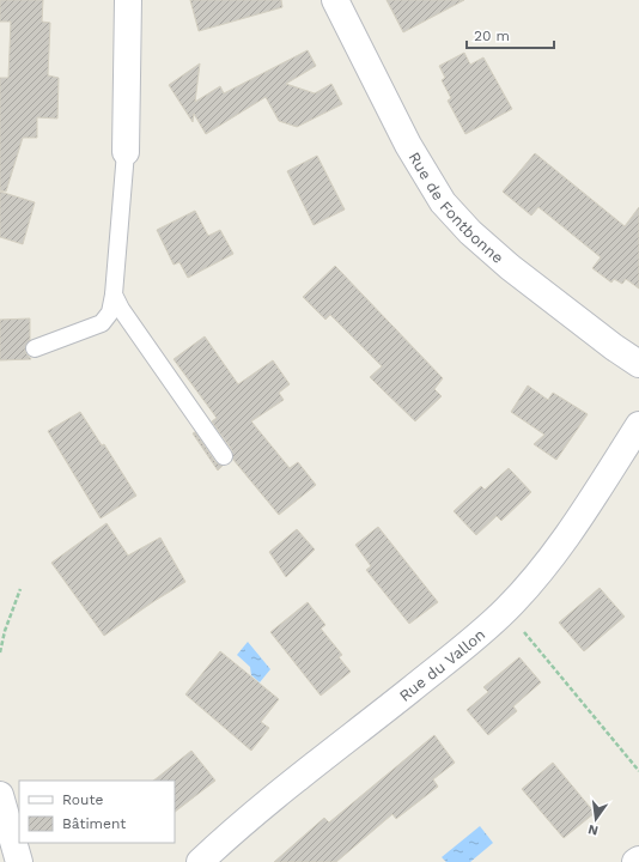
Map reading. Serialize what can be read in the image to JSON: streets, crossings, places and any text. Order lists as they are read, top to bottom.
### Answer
{
  "streets": {
    "street": ["Rue de Fontbonne", "Rue du Vallon"]
  },
  "legend": ["Route", "Bâtiment"],
  "scale_bar": "20 m",
  "north": "bottom"
}
